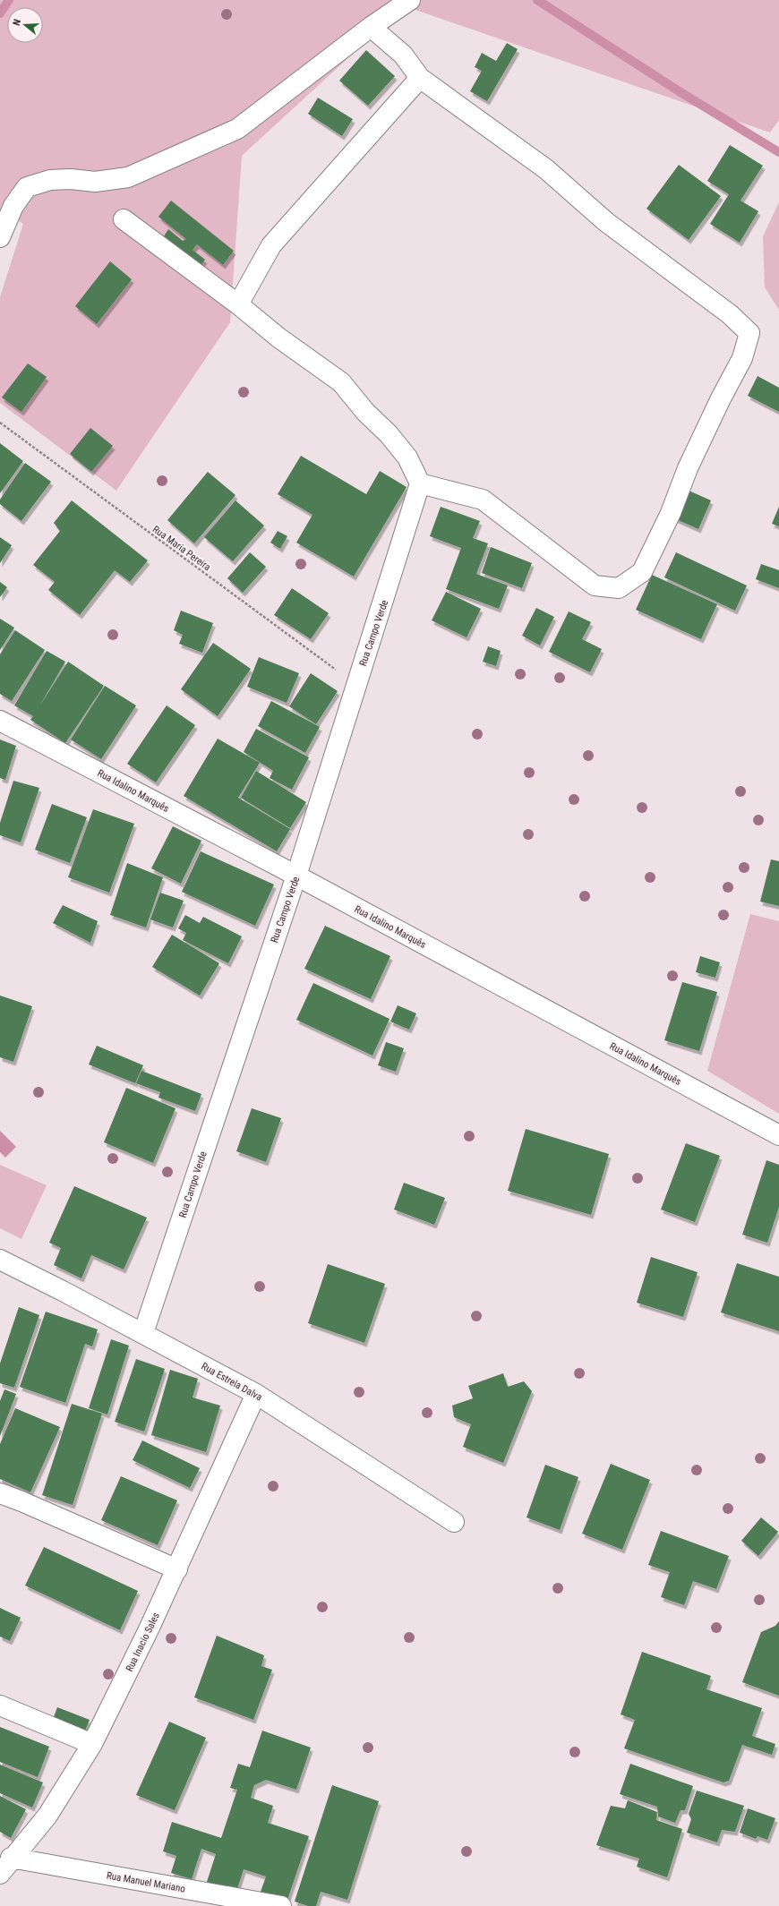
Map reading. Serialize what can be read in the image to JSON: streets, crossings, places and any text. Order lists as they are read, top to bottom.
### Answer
{
  "streets": {
    "street": [
      "Rua Campo Verde",
      "Rua Idalino Marquês",
      "Rua Estrela Dalva",
      "Rua Inacio Sales",
      "Rua Manuel Mariano"
    ],
    "path": ["Rua Maria Pereira"]
  },
  "crossings": [
    ["Rua Maria Pereira", "Rua Campo Verde"],
    ["Rua Campo Verde", "Rua Idalino Marquês"],
    ["Rua Campo Verde", "Rua Estrela Dalva"],
    ["Rua Estrela Dalva", "Rua Inacio Sales"],
    ["Rua Inacio Sales", "Rua Manuel Mariano"]
  ],
  "north": "left"
}
